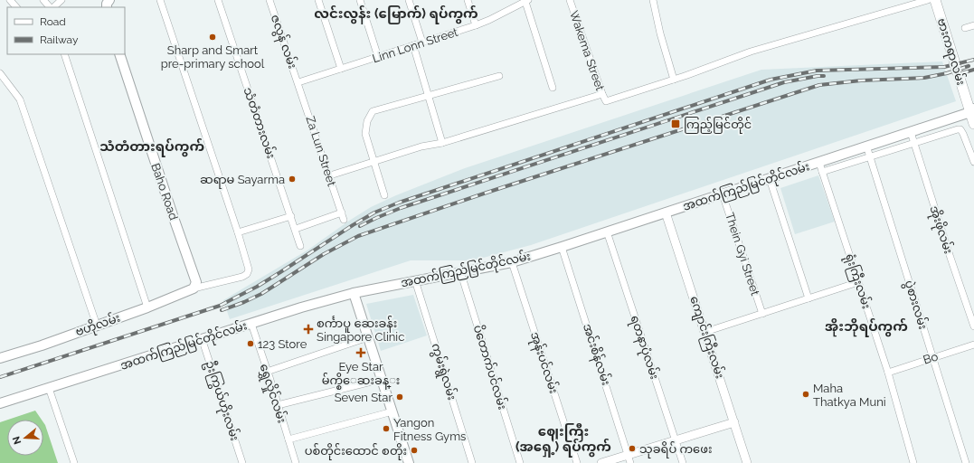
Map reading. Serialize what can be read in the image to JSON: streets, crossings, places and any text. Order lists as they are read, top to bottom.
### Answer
{
  "streets": {
    "main road": [
      "ဗားကရာလမ်း",
      "အထက်ကြည်မြင်တိုင်လမ်း",
      "Baho Road",
      "ဗဟိုလမ်း"
    ],
    "street": [
      "ဇလွန် လမ်း",
      "Linn Lonn Street",
      "Wakema Street",
      "သံတံတားလမ်း",
      "Za Lun Street",
      "အိုးဖိုလမ်း",
      "Thein Gyi Street",
      "ရုံးကြီးလမ်း",
      "ပွဲစားလမ်း",
      "ကျောင်းကြီးလမ်း",
      "ရတနာပုံလမ်း",
      "အင်းစိန်လမ်း",
      "Bo",
      "အုန်းပင်လမ်း",
      "ပိတောက်ပင်လမ်း",
      "ကွမ်းရွဲလမ်း",
      "ရွှေလှိုင်လမ်း",
      "ဦးကြွယ်ဟိုးလမ်း"
    ]
  },
  "crossings": [
    ["ဇလွန် လမ်း", "Linn Lonn Street"],
    ["ဇလွန် လမ်း", "Za Lun Street"],
    ["Linn Lonn Street", "Za Lun Street"],
    ["ဗားကရာလမ်း", "အထက်ကြည်မြင်တိုင်လမ်း"],
    ["အထက်ကြည်မြင်တိုင်လမ်း", "အိုးဖိုလမ်း"],
    ["အထက်ကြည်မြင်တိုင်လမ်း", "Thein Gyi Street"],
    ["အထက်ကြည်မြင်တိုင်လမ်း", "ရုံးကြီးလမ်း"],
    ["အထက်ကြည်မြင်တိုင်လမ်း", "ပွဲစားလမ်း"],
    ["အထက်ကြည်မြင်တိုင်လမ်း", "ကျောင်းကြီးလမ်း"],
    ["အထက်ကြည်မြင်တိုင်လမ်း", "ရတနာပုံလမ်း"],
    ["အထက်ကြည်မြင်တိုင်လမ်း", "အင်းစိန်လမ်း"],
    ["အထက်ကြည်မြင်တိုင်လမ်း", "အုန်းပင်လမ်း"],
    ["အထက်ကြည်မြင်တိုင်လမ်း", "ပိတောက်ပင်လမ်း"],
    ["အထက်ကြည်မြင်တိုင်လမ်း", "ကွမ်းရွဲလမ်း"],
    ["အထက်ကြည်မြင်တိုင်လမ်း", "ရွှေလှိုင်လမ်း"],
    ["အထက်ကြည်မြင်တိုင်လမ်း", "ဦးကြွယ်ဟိုးလမ်း"],
    ["Baho Road", "ဗဟိုလမ်း"],
    ["ရုံးကြီးလမ်း", "Bo"],
    ["ပွဲစားလမ်း", "Bo"]
  ],
  "districts": [
    "လင်းလွန်း (မြောက်) ရပ်ကွက်",
    "သံတံတားရပ်ကွက်",
    "အိုးဘိုရပ်ကွက်",
    "ဈေးကြီး (အရှေ့) ရပ်ကွက်"
  ],
  "places": {
    "other": [
      "Sharp and Smart pre-primary school",
      "ဆရာမ Sayarma",
      "123 Store",
      "Maha Thatkya Muni",
      "Seven Star",
      "Yangon Fitness Gyms",
      "သုခရိပ် ကဖေး",
      "ပစ်တိုင်းထောင် စတိုး"
    ],
    "transit": ["ကြည့်မြင်တိုင်"],
    "health": ["စင်္ကာပူ ဆေးခန်း Singapore Clinic", "Eye Star မ်က္စိေဆးခန္း"]
  },
  "legend": ["Road", "Railway"],
  "north": "left"
}
